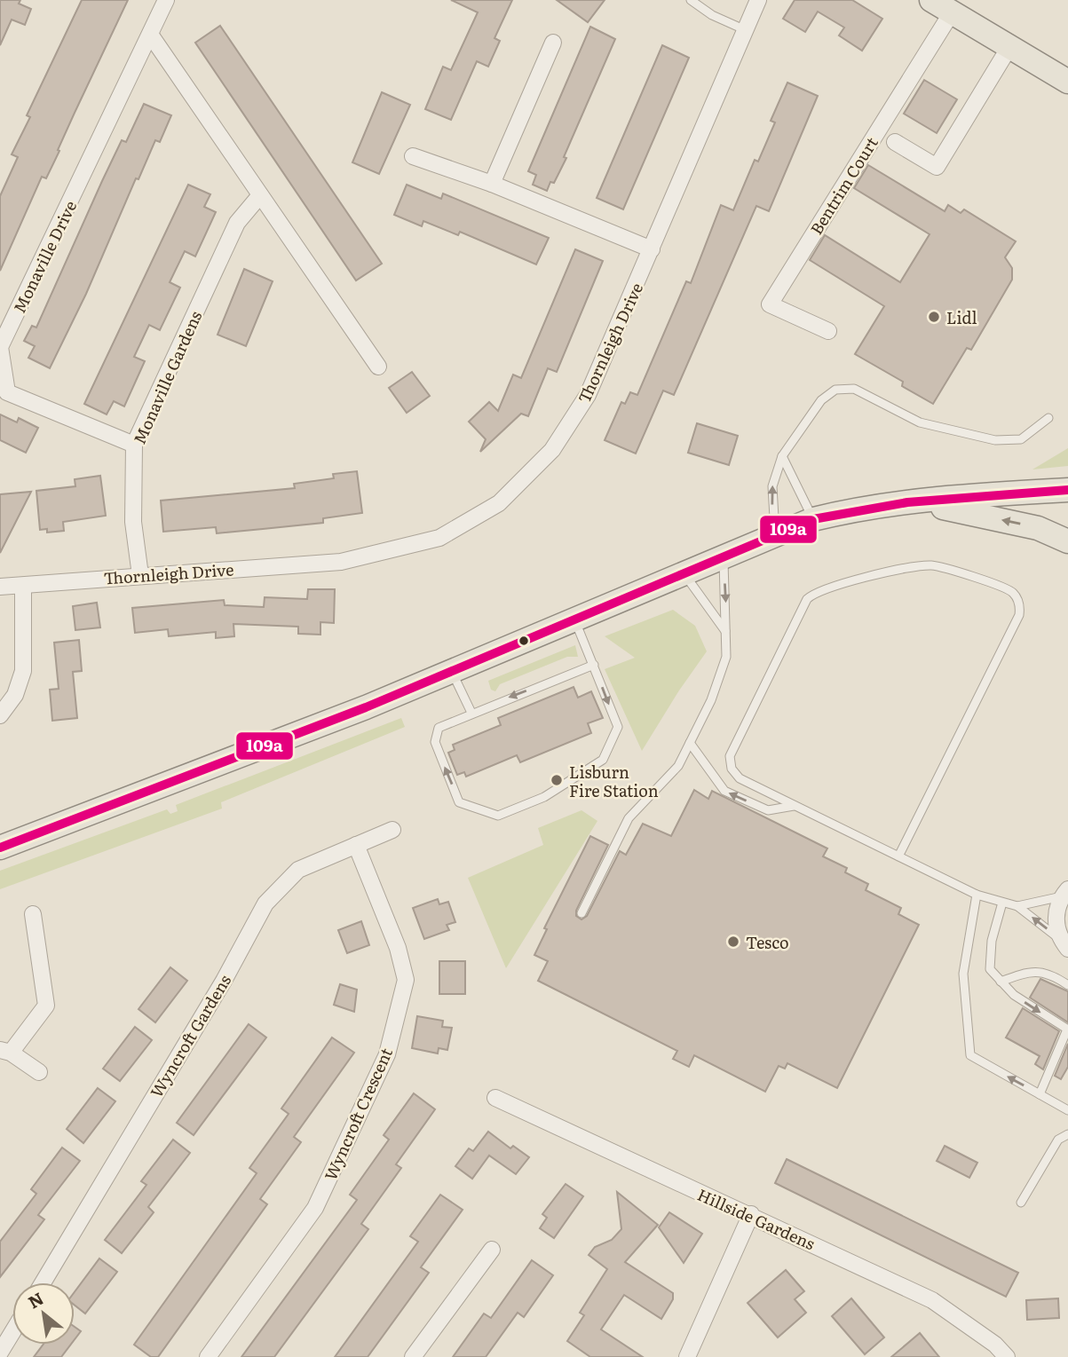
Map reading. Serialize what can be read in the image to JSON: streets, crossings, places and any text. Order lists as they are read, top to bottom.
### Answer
{
  "streets": {
    "street": [
      "Bentrim Court",
      "Monaville Drive",
      "Thornleigh Drive",
      "Monaville Gardens",
      "Wyncroft Gardens",
      "Wyncroft Crescent",
      "Hillside Gardens"
    ]
  },
  "crossings": [
    ["Monaville Drive", "Monaville Gardens"],
    ["Thornleigh Drive", "Monaville Gardens"],
    ["Wyncroft Gardens", "Wyncroft Crescent"]
  ],
  "places": ["Lidl", "Lisburn Fire Station", "Tesco"],
  "lines": ["transit line 109a"],
  "north": "top left"
}
